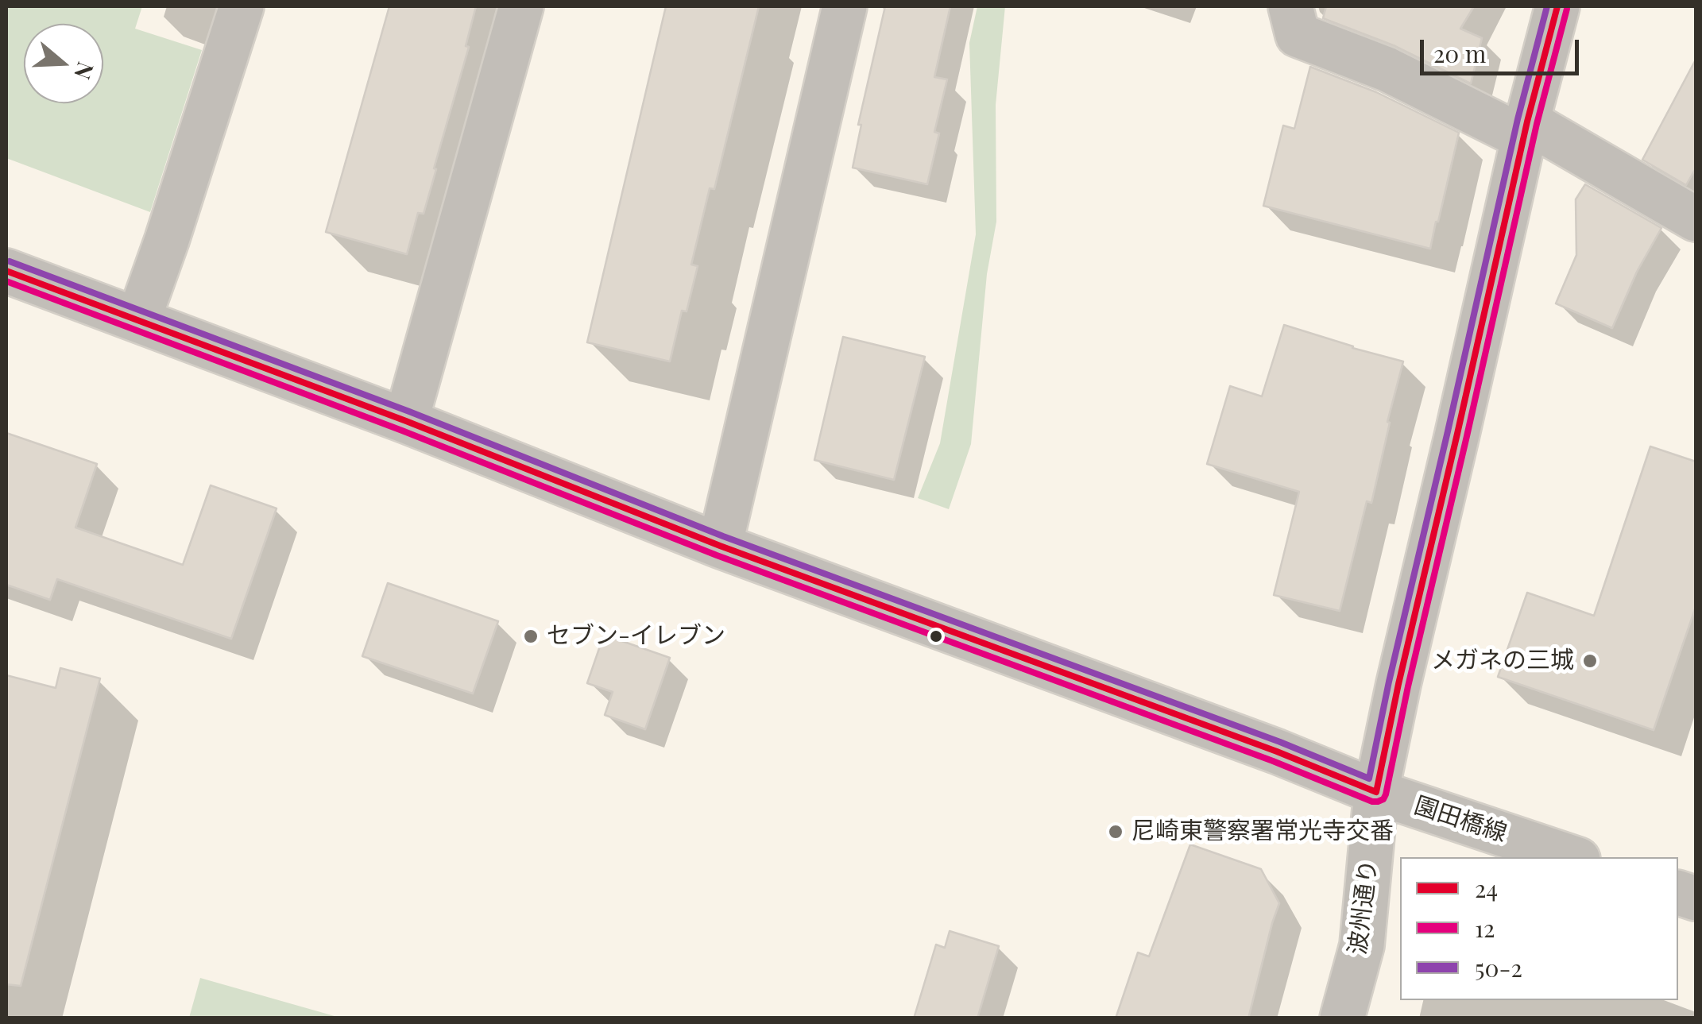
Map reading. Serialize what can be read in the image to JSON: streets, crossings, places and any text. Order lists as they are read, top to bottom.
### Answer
{
  "streets": {
    "street": ["園田橋線", "波州通り"]
  },
  "crossings": [
    ["園田橋線", "波州通り"]
  ],
  "places": ["セブン-イレブン", "メガネの三城", "尼崎東警察署常光寺交番"],
  "lines": ["transit line 24", "transit line 50-2", "transit line 12"],
  "legend": ["24", "12", "50-2"],
  "scale_bar": "20 m",
  "north": "right"
}
